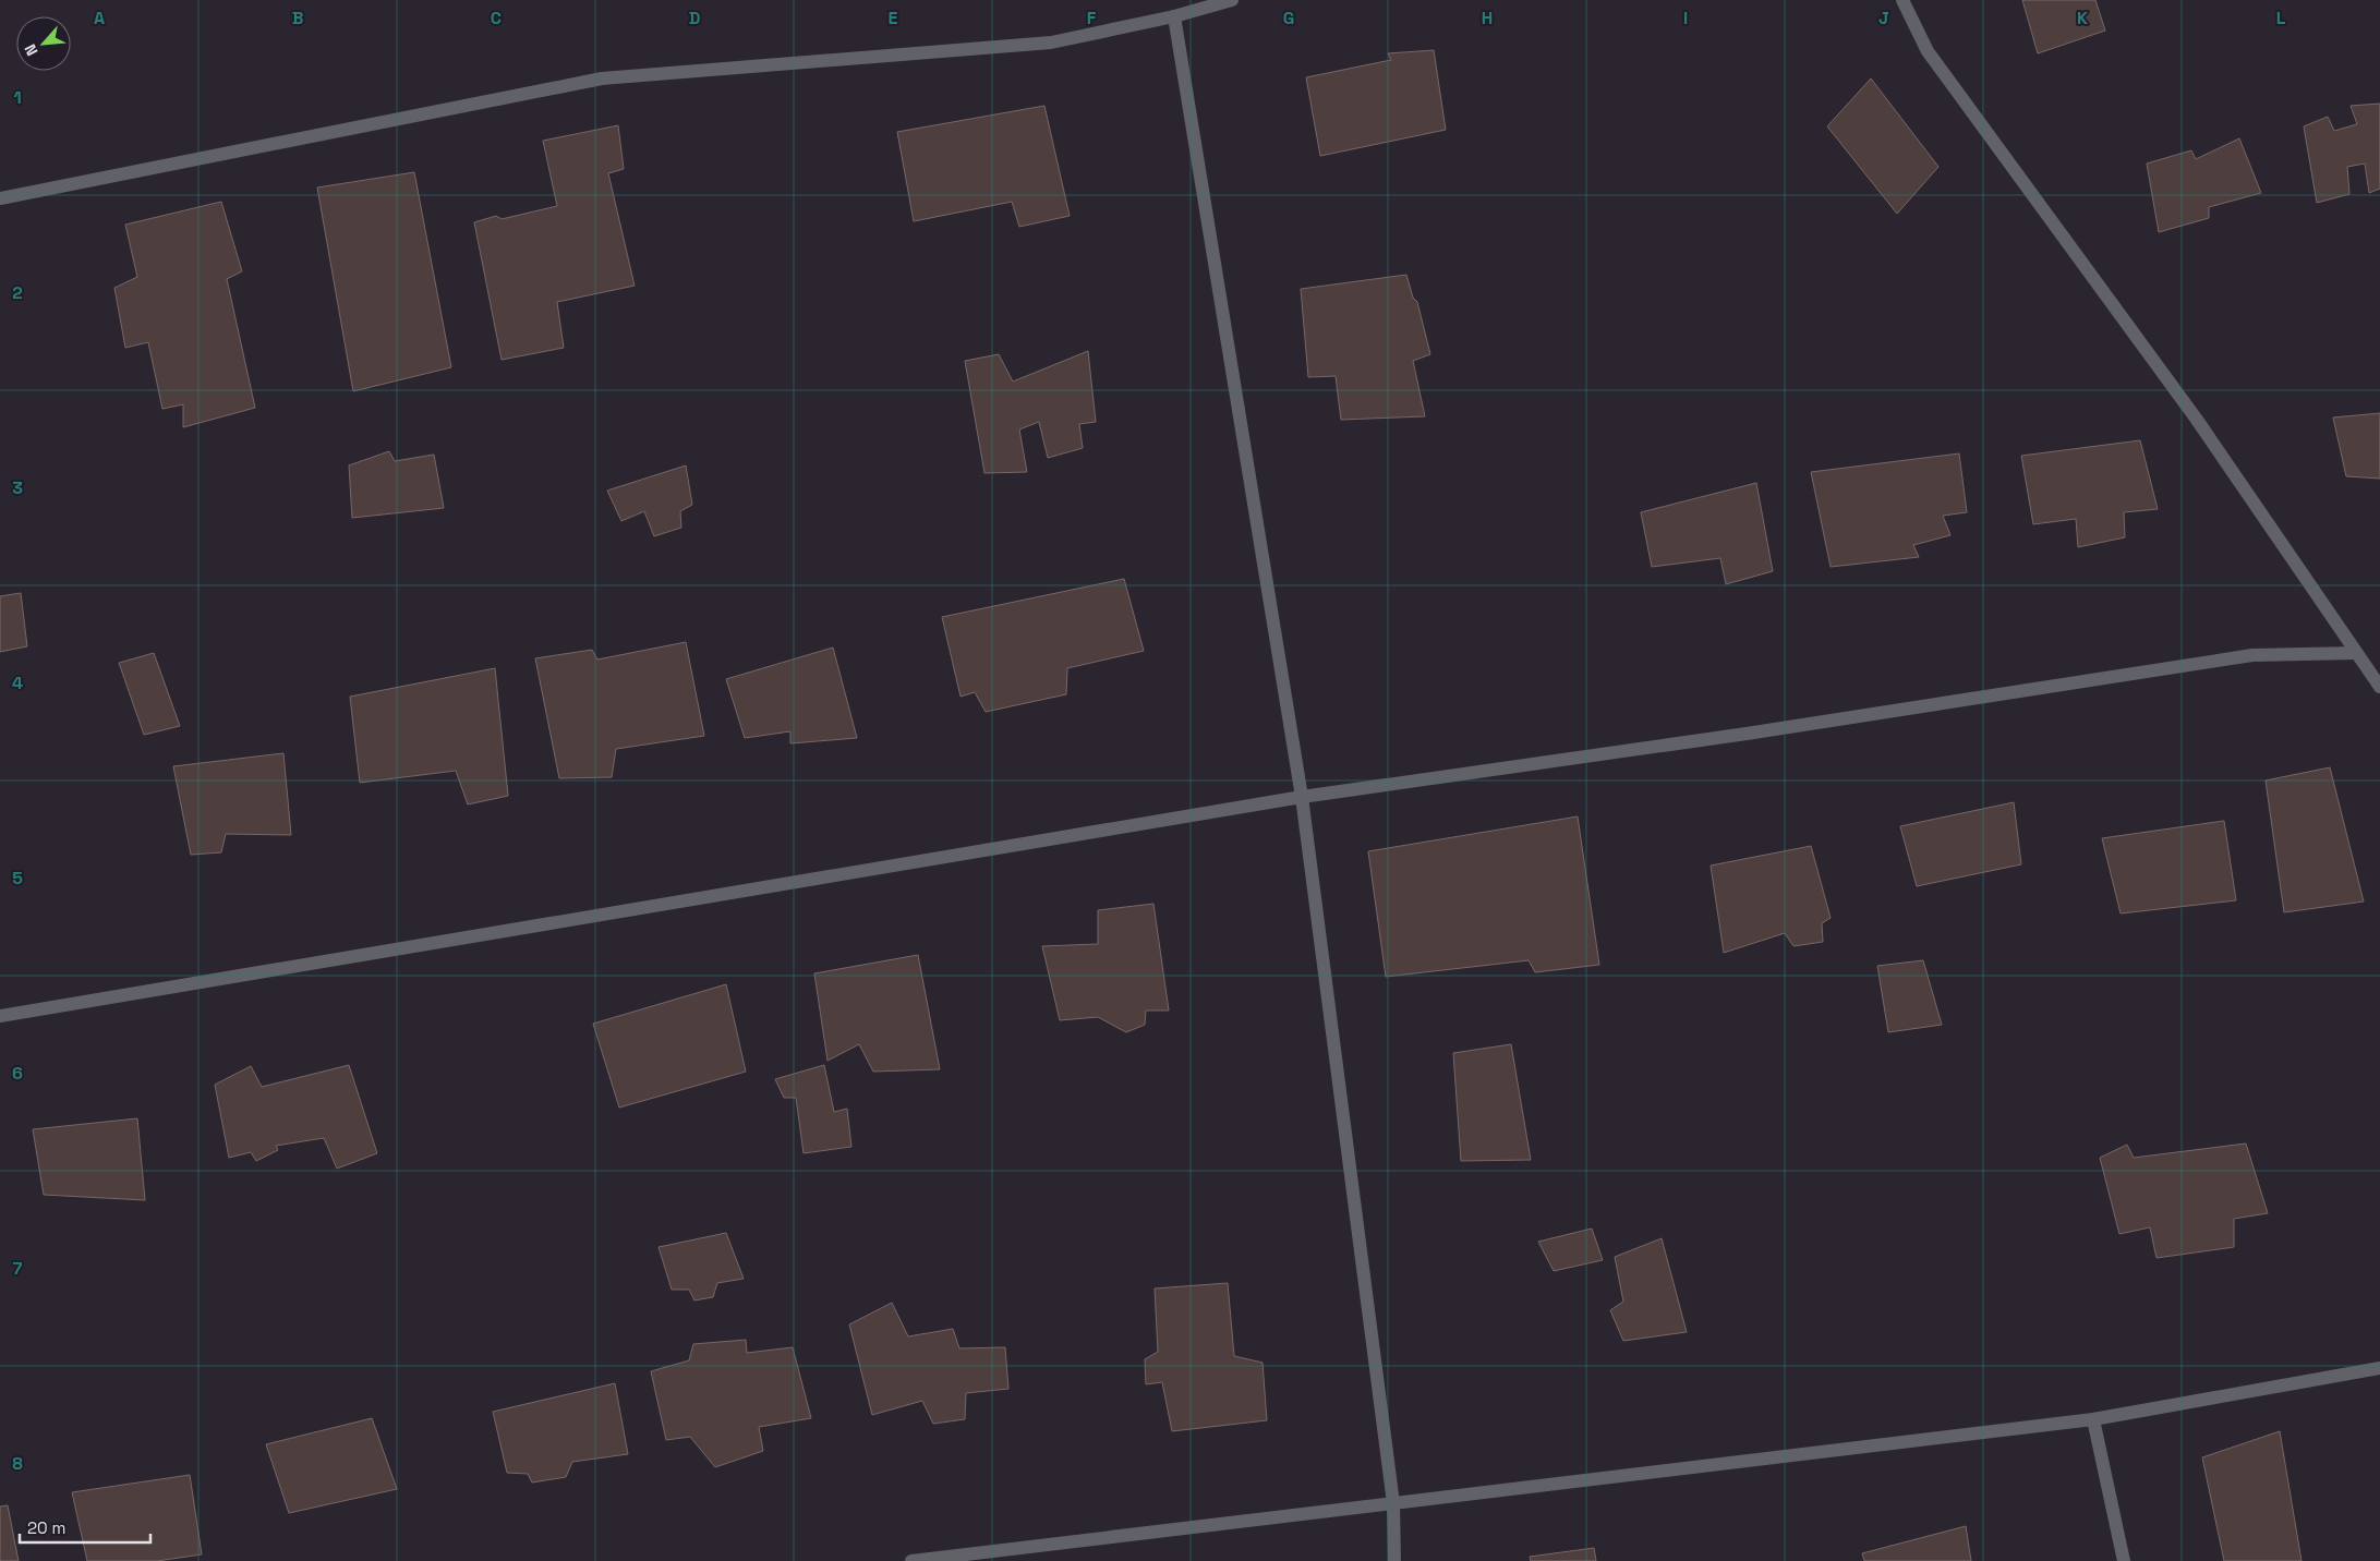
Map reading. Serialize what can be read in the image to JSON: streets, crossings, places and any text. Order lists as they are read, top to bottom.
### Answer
{
  "scale_bar": "20 m",
  "north": "bottom left",
  "grid": {
    "columns": [
      "A",
      "B",
      "C",
      "D",
      "E",
      "F",
      "G",
      "H",
      "I",
      "J",
      "K",
      "L"
    ],
    "rows": [
      "1",
      "2",
      "3",
      "4",
      "5",
      "6",
      "7",
      "8"
    ]
  }
}
